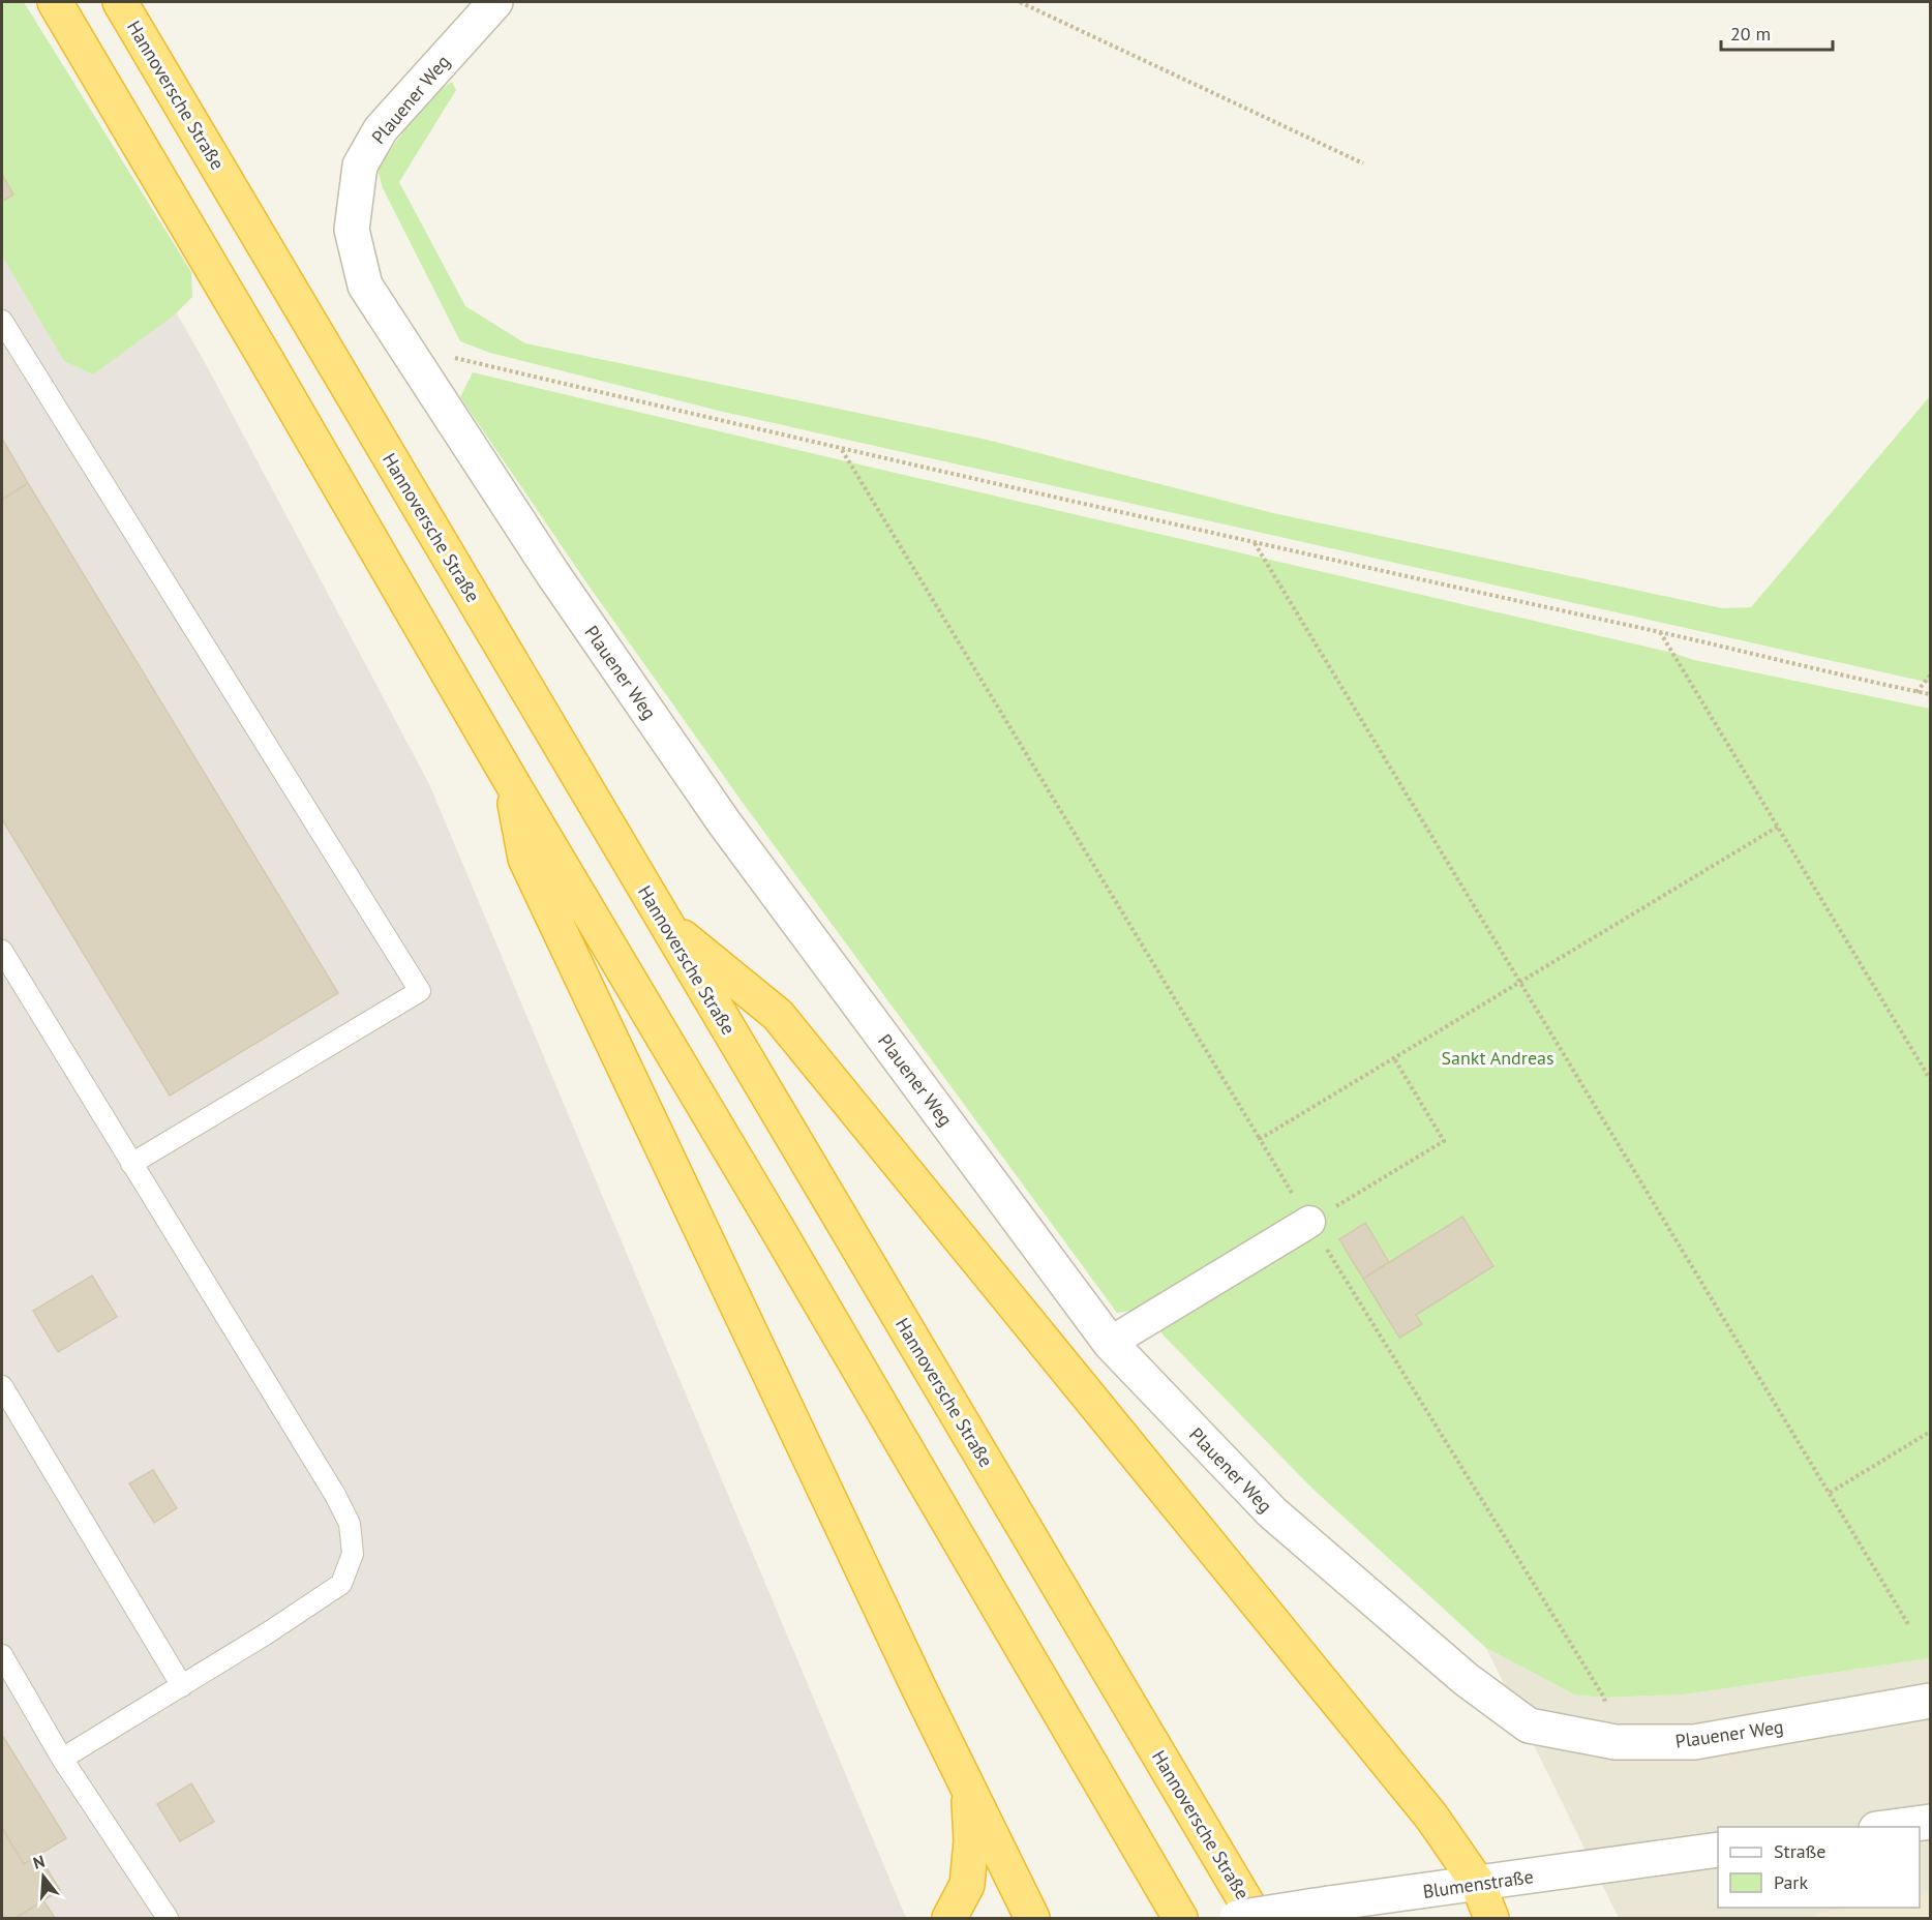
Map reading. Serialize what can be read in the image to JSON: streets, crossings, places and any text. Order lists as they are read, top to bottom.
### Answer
{
  "streets": {
    "highway": ["Hannoversche Straße"],
    "street": ["Plauener Weg", "Blumenstraße"]
  },
  "parks": ["Sankt Andreas"],
  "legend": ["Straße", "Park"],
  "scale_bar": "20 m",
  "north": "top"
}
